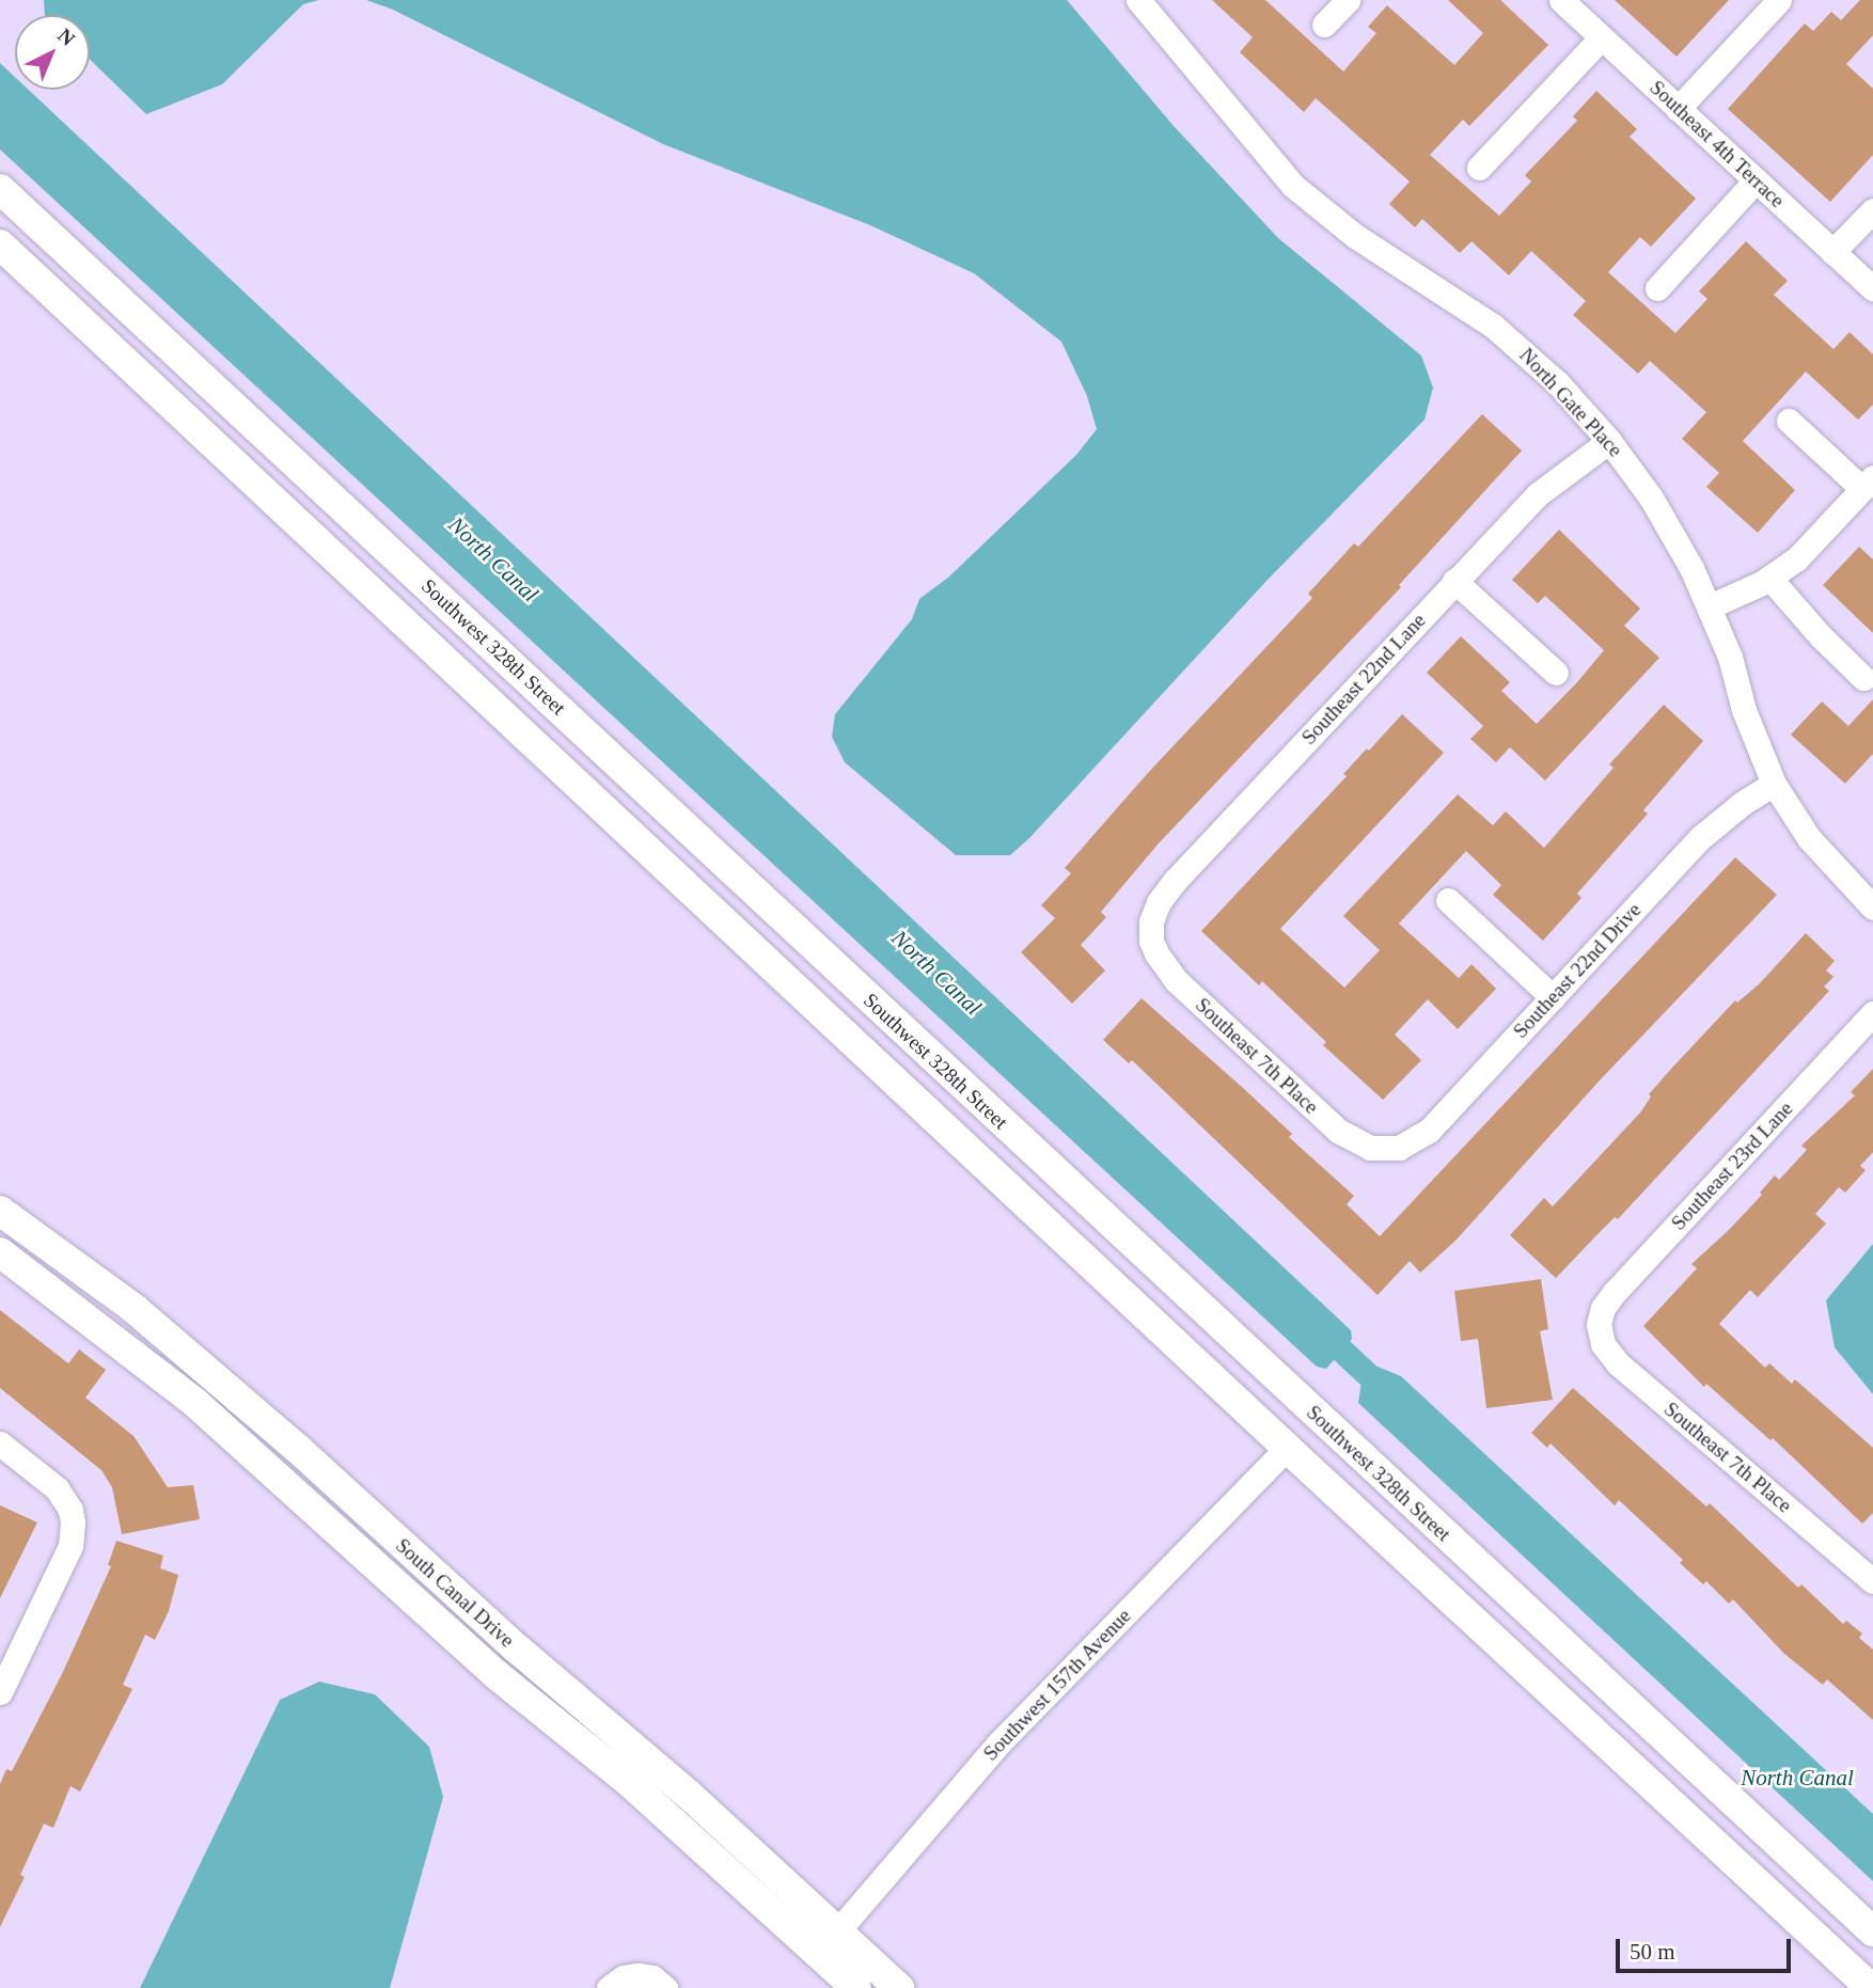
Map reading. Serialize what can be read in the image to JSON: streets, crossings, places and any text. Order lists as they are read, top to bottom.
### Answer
{
  "streets": {
    "street": [
      "Southeast 4th Terrace",
      "North Gate Place",
      "Southwest 328th Street",
      "Southeast 22nd Lane",
      "Southeast 22nd Drive",
      "Southeast 7th Place",
      "Southeast 23rd Lane",
      "South Canal Drive",
      "Southwest 157th Avenue"
    ]
  },
  "crossings": [
    ["North Gate Place", "Southeast 22nd Lane"],
    ["North Gate Place", "Southeast 22nd Drive"],
    ["Southwest 328th Street", "Southwest 157th Avenue"],
    ["Southeast 22nd Lane", "Southeast 7th Place"],
    ["Southeast 22nd Drive", "Southeast 7th Place"],
    ["Southeast 7th Place", "Southeast 23rd Lane"],
    ["South Canal Drive", "Southwest 157th Avenue"]
  ],
  "water": ["North Canal"],
  "scale_bar": "50 m",
  "north": "top right"
}
